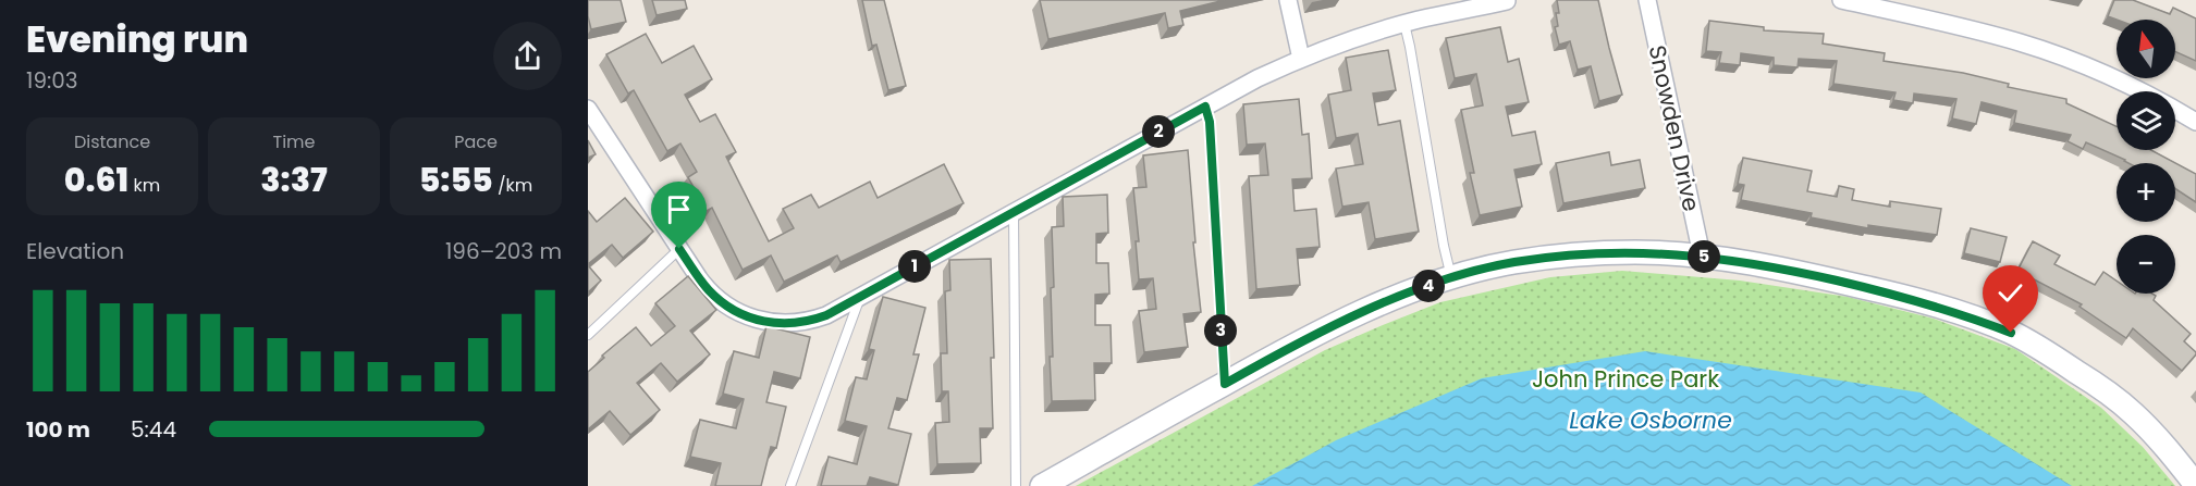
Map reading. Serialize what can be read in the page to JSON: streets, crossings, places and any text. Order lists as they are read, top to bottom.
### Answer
{
  "streets": {
    "street": ["Snowden Drive"]
  },
  "water": ["Lake Osborne"],
  "parks": ["John Prince Park"],
  "north": "top",
  "page": {
    "heading": ["Evening run", "19:03"],
    "map_buttons": ["+", "−"],
    "stats": [
      ["Distance", "0.61 km"],
      ["Time", "3:37"],
      ["Pace", "5:55 /km"]
    ],
    "pins": [
      "2",
      "5",
      "1",
      "4",
      "3"
    ],
    "chart": ["Elevation", "196–203 m"],
    "list": [
      {
        "name": "100 m",
        "note": "5:44"
      }
    ]
  }
}
